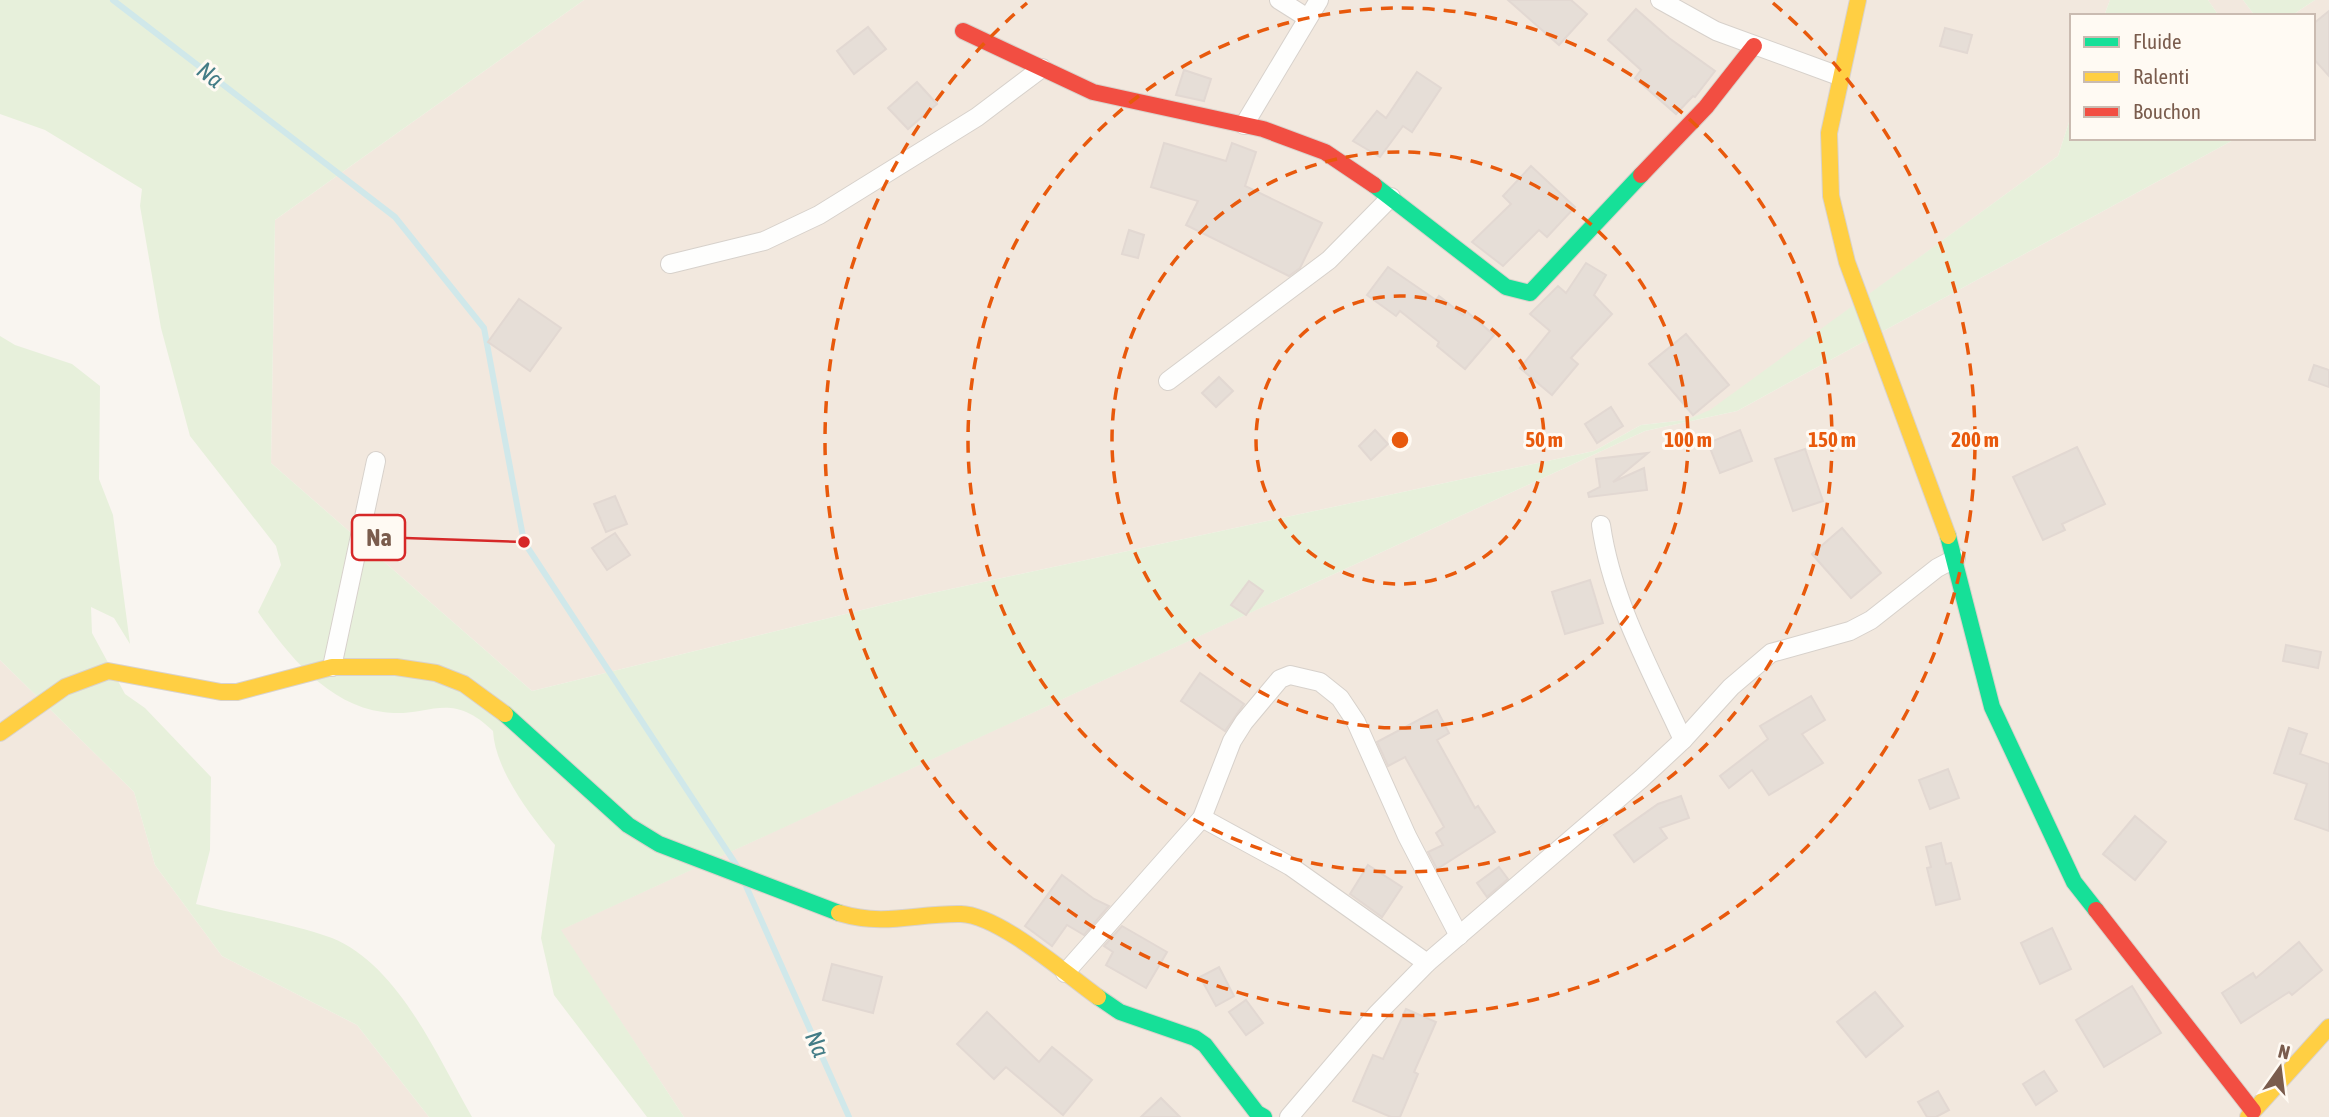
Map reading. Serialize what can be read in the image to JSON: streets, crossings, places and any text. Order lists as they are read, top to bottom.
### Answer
{
  "water": ["Na"],
  "places": ["Na"],
  "legend": ["Fluide", "Ralenti", "Bouchon"],
  "north": "top",
  "rings": [
    "50 m",
    "100 m",
    "150 m",
    "200 m"
  ]
}
